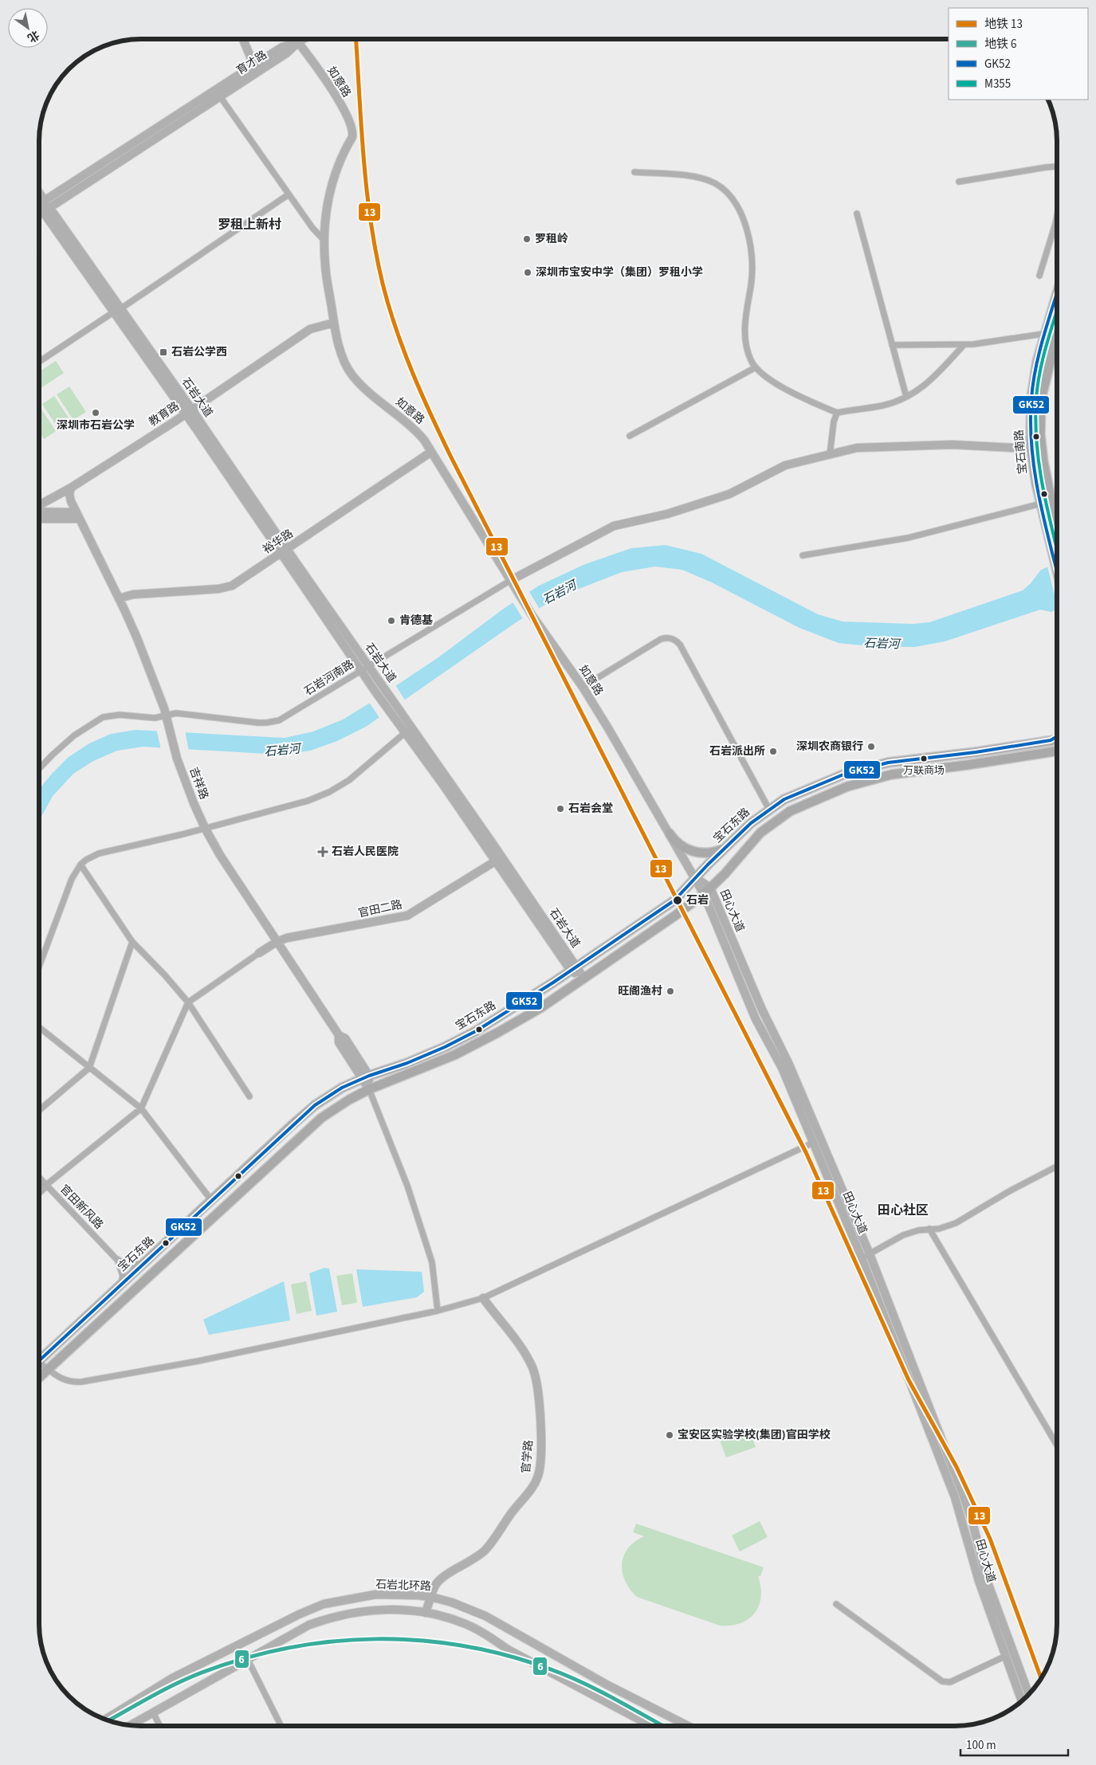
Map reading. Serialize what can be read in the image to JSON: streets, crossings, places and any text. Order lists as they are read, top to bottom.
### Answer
{
  "streets": {
    "main road": ["宝石南路", "宝石东路"],
    "street": [
      "育才路",
      "如意路",
      "石岩大道",
      "教育路",
      "裕华路",
      "石岩河南路",
      "吉祥路",
      "官田二路",
      "田心大道",
      "官田新风路",
      "官学路",
      "石岩北环路"
    ]
  },
  "crossings": [
    ["育才路", "如意路"],
    ["育才路", "石岩大道"],
    ["如意路", "教育路"],
    ["如意路", "裕华路"],
    ["如意路", "石岩河南路"],
    ["如意路", "宝石东路"],
    ["如意路", "田心大道"],
    ["石岩大道", "教育路"],
    ["石岩大道", "裕华路"],
    ["石岩大道", "石岩河南路"],
    ["石岩大道", "宝石东路"],
    ["石岩大道", "官田二路"],
    ["裕华路", "吉祥路"],
    ["石岩河南路", "吉祥路"],
    ["吉祥路", "宝石东路"],
    ["吉祥路", "官田二路"],
    ["宝石东路", "田心大道"],
    ["宝石东路", "官田新风路"],
    ["官学路", "石岩北环路"]
  ],
  "districts": ["罗租上新村", "田心社区"],
  "water": ["石岩河"],
  "places": {
    "other": [
      "罗租岭",
      "深圳市宝安中学（集团）罗租小学",
      "深圳市石岩公学",
      "肯德基",
      "深圳农商银行",
      "石岩派出所",
      "万联商场",
      "石岩会堂",
      "石岩",
      "旺阁渔村",
      "宝安区实验学校(集团)官田学校"
    ],
    "transit": ["石岩公学西"],
    "health": ["石岩人民医院"]
  },
  "lines": [
    "metro line 13",
    "transit line GK52",
    "transit line M355",
    "metro line 6"
  ],
  "legend": [
    "地铁 13",
    "地铁 6",
    "GK52",
    "M355"
  ],
  "scale_bar": "100 m",
  "north": "bottom right"
}
